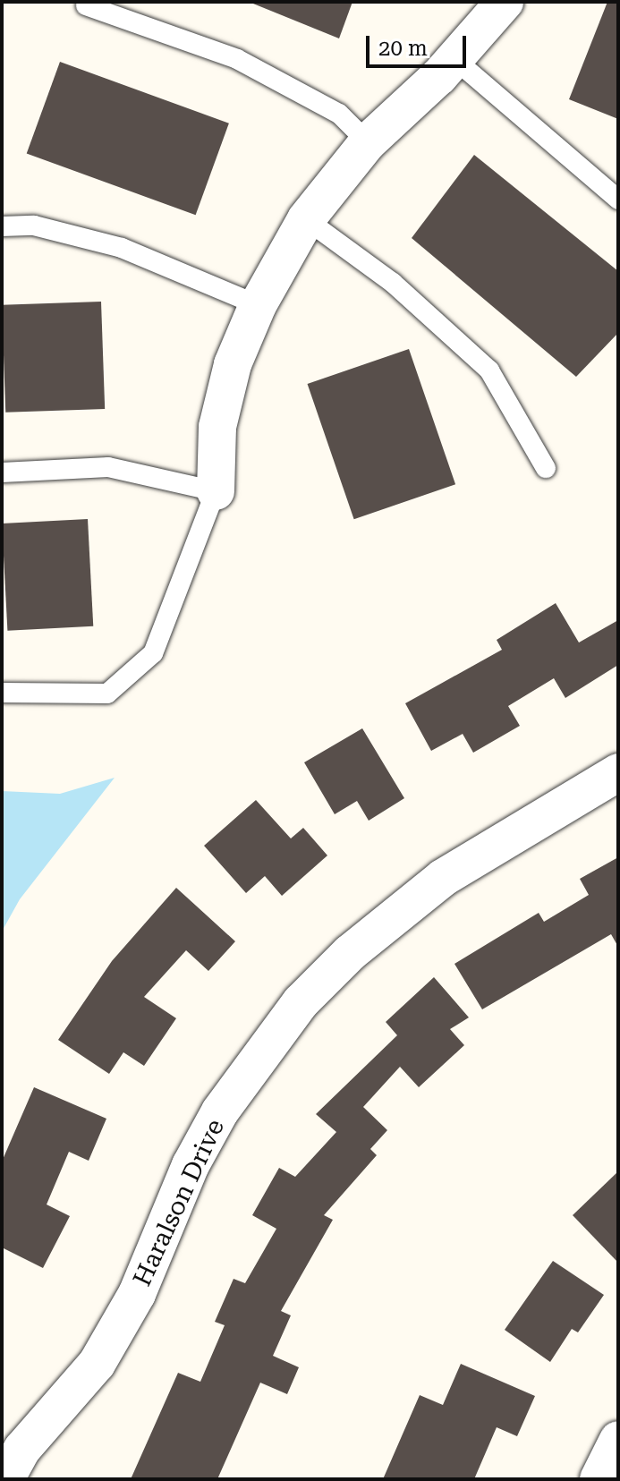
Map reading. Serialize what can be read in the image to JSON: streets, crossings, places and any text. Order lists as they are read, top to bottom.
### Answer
{
  "streets": {
    "street": ["Haralson Drive"]
  },
  "scale_bar": "20 m"
}
